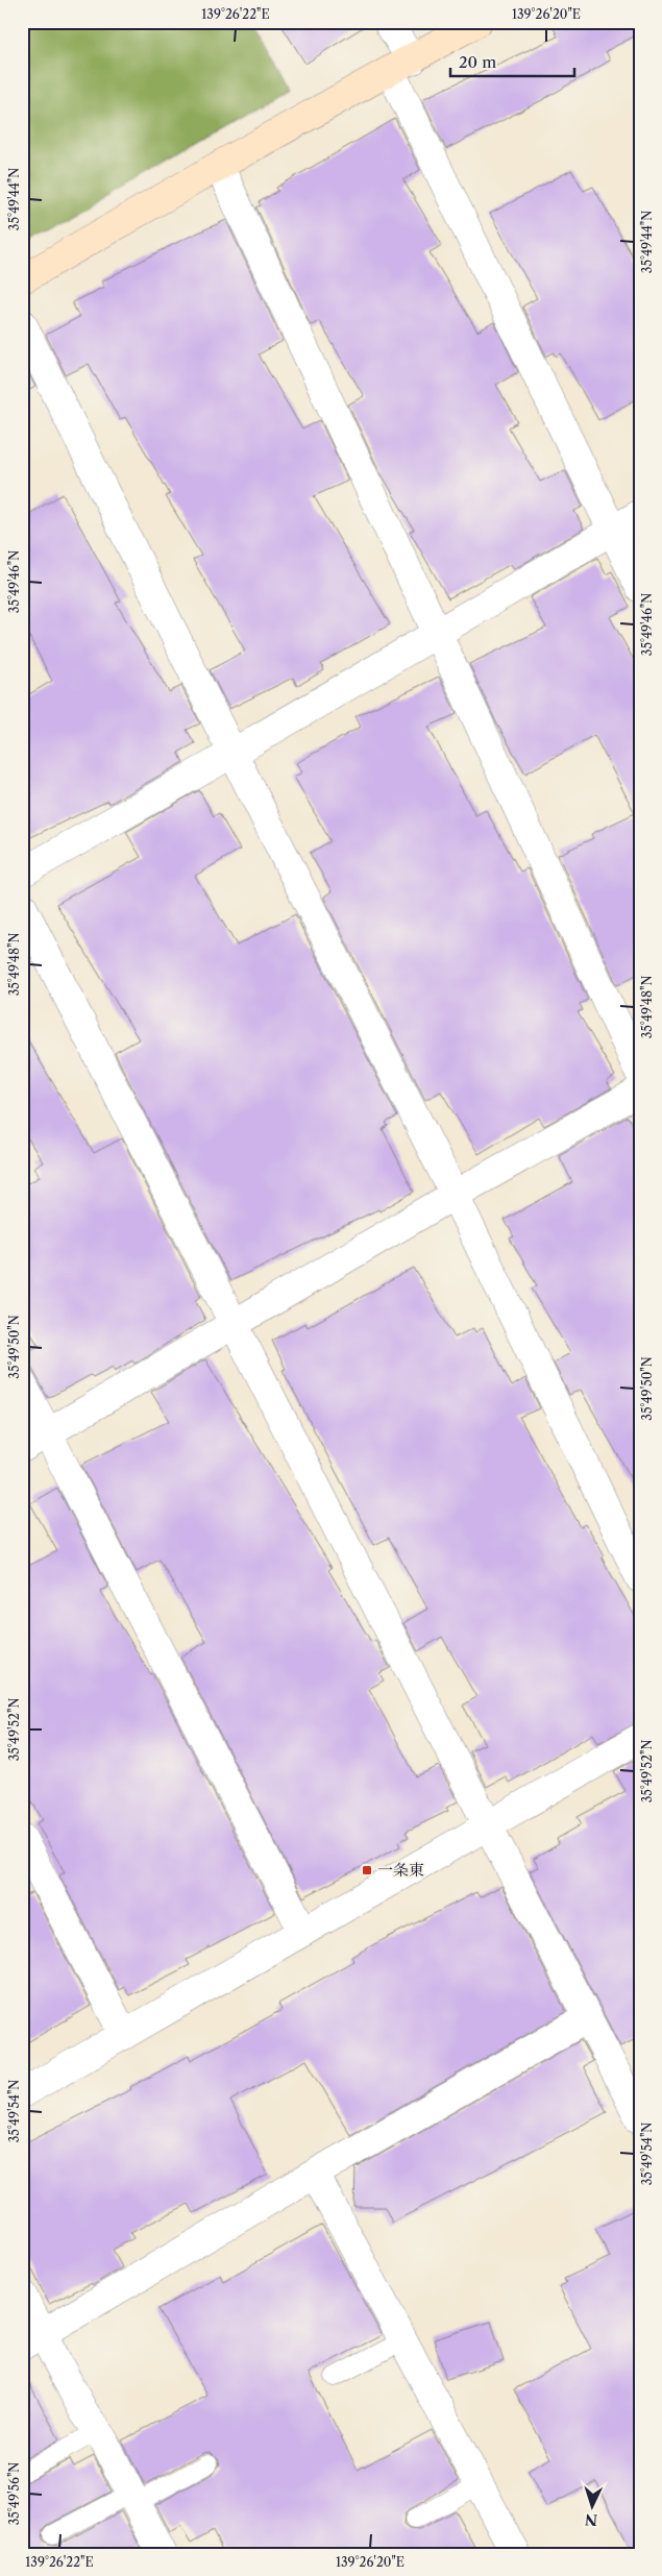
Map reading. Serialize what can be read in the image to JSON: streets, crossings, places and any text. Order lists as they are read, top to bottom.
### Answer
{
  "places": {
    "transit": ["一条東"]
  },
  "scale_bar": "20 m",
  "north": "bottom",
  "coordinates": [
    "139°26'22\"E",
    "139°26'20\"E",
    "35°49'44\"N",
    "35°49'46\"N",
    "35°49'48\"N",
    "35°49'50\"N",
    "35°49'52\"N",
    "35°49'54\"N",
    "35°49'56\"N"
  ]
}
